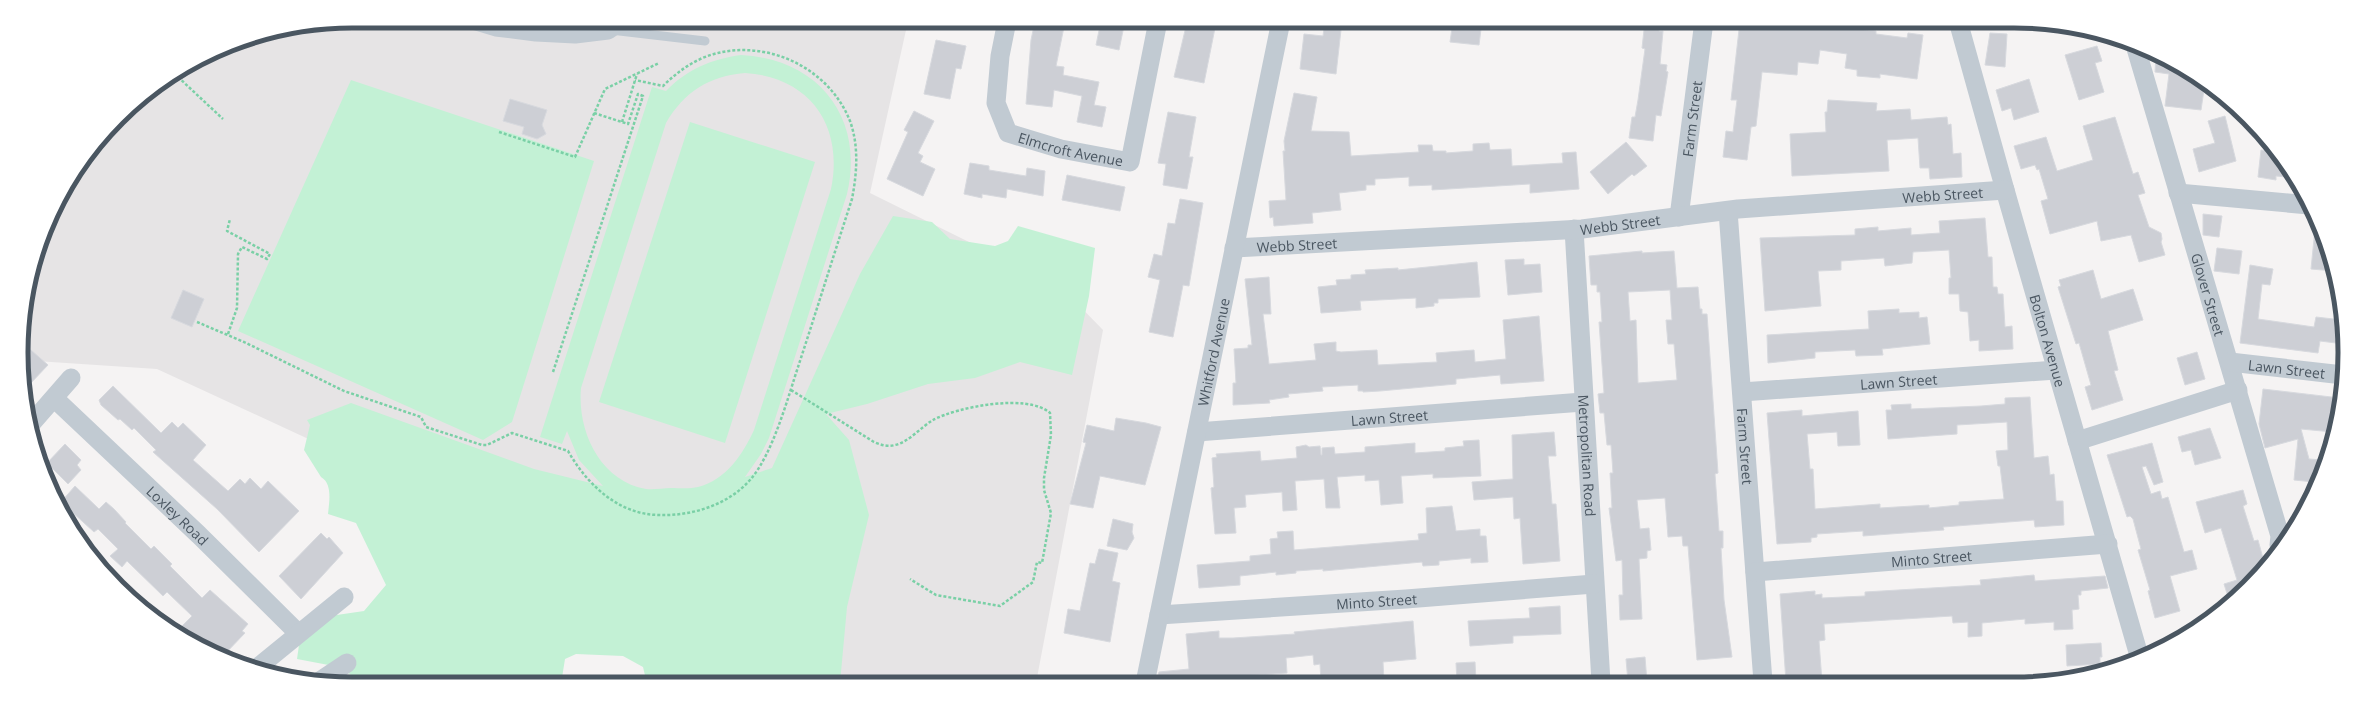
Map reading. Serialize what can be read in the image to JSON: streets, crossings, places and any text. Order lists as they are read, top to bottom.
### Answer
{
  "streets": {
    "street": [
      "Farm Street",
      "Elmcroft Avenue",
      "Webb Street",
      "Glover Street",
      "Bolton Avenue",
      "Whitford Avenue",
      "Lawn Street",
      "Metropolitan Road",
      "Loxley Road",
      "Minto Street"
    ]
  },
  "crossings": [
    ["Farm Street", "Webb Street"],
    ["Farm Street", "Lawn Street"],
    ["Farm Street", "Minto Street"],
    ["Webb Street", "Bolton Avenue"],
    ["Webb Street", "Whitford Avenue"],
    ["Webb Street", "Metropolitan Road"],
    ["Glover Street", "Lawn Street"],
    ["Bolton Avenue", "Lawn Street"],
    ["Bolton Avenue", "Minto Street"],
    ["Whitford Avenue", "Lawn Street"],
    ["Whitford Avenue", "Minto Street"],
    ["Lawn Street", "Metropolitan Road"],
    ["Metropolitan Road", "Minto Street"]
  ]
}
